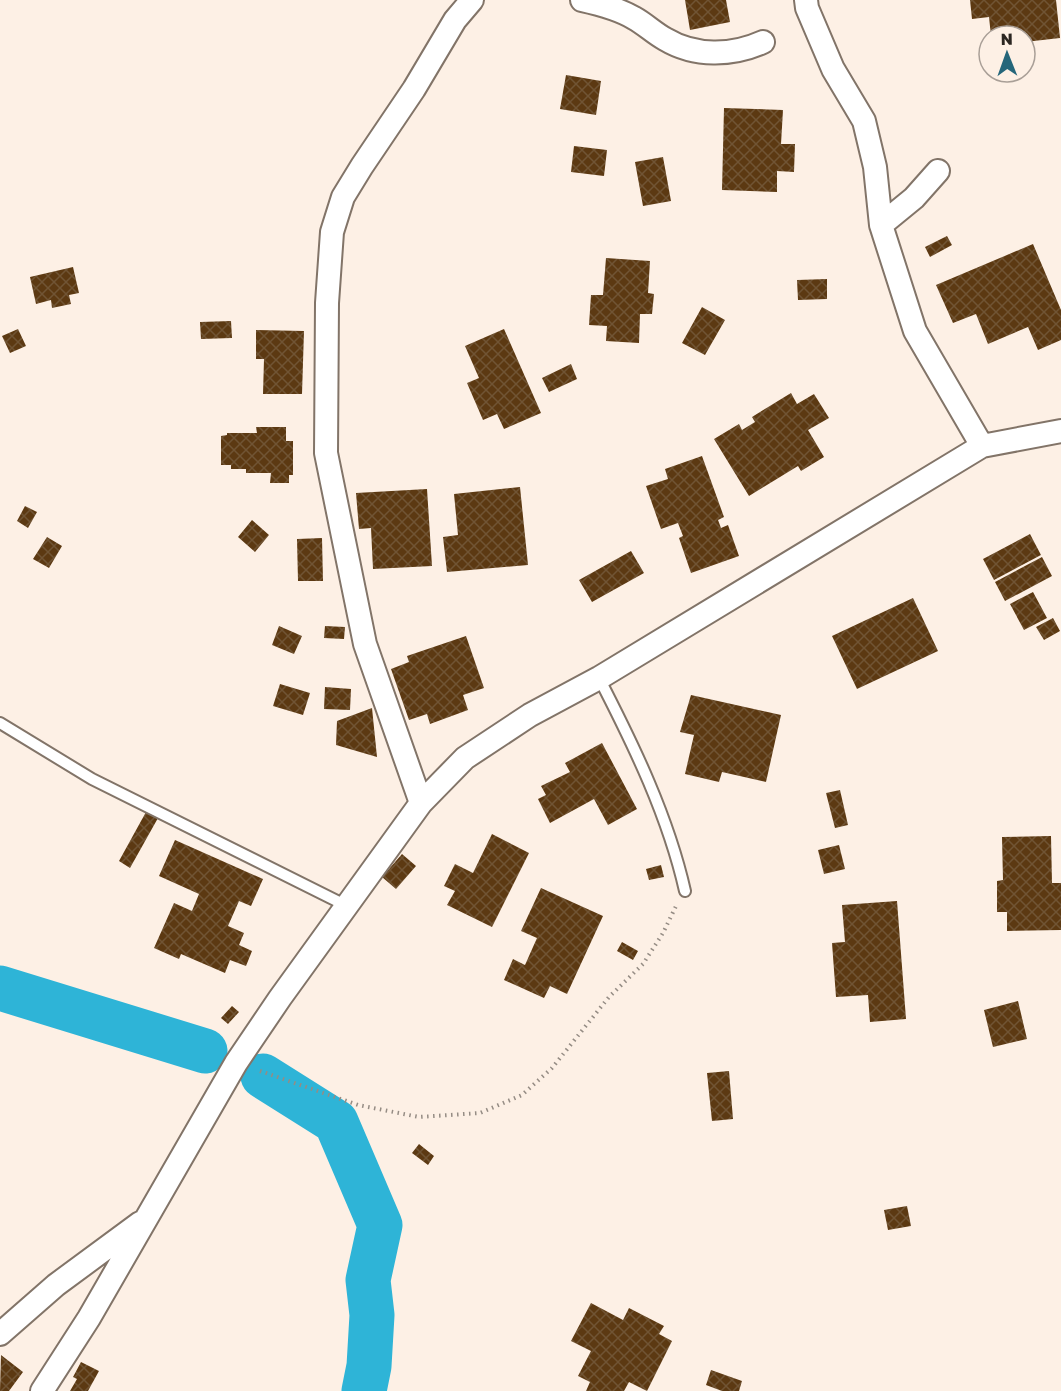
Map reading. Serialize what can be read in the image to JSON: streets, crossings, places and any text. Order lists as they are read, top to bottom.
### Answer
{
  "north": "top"
}
